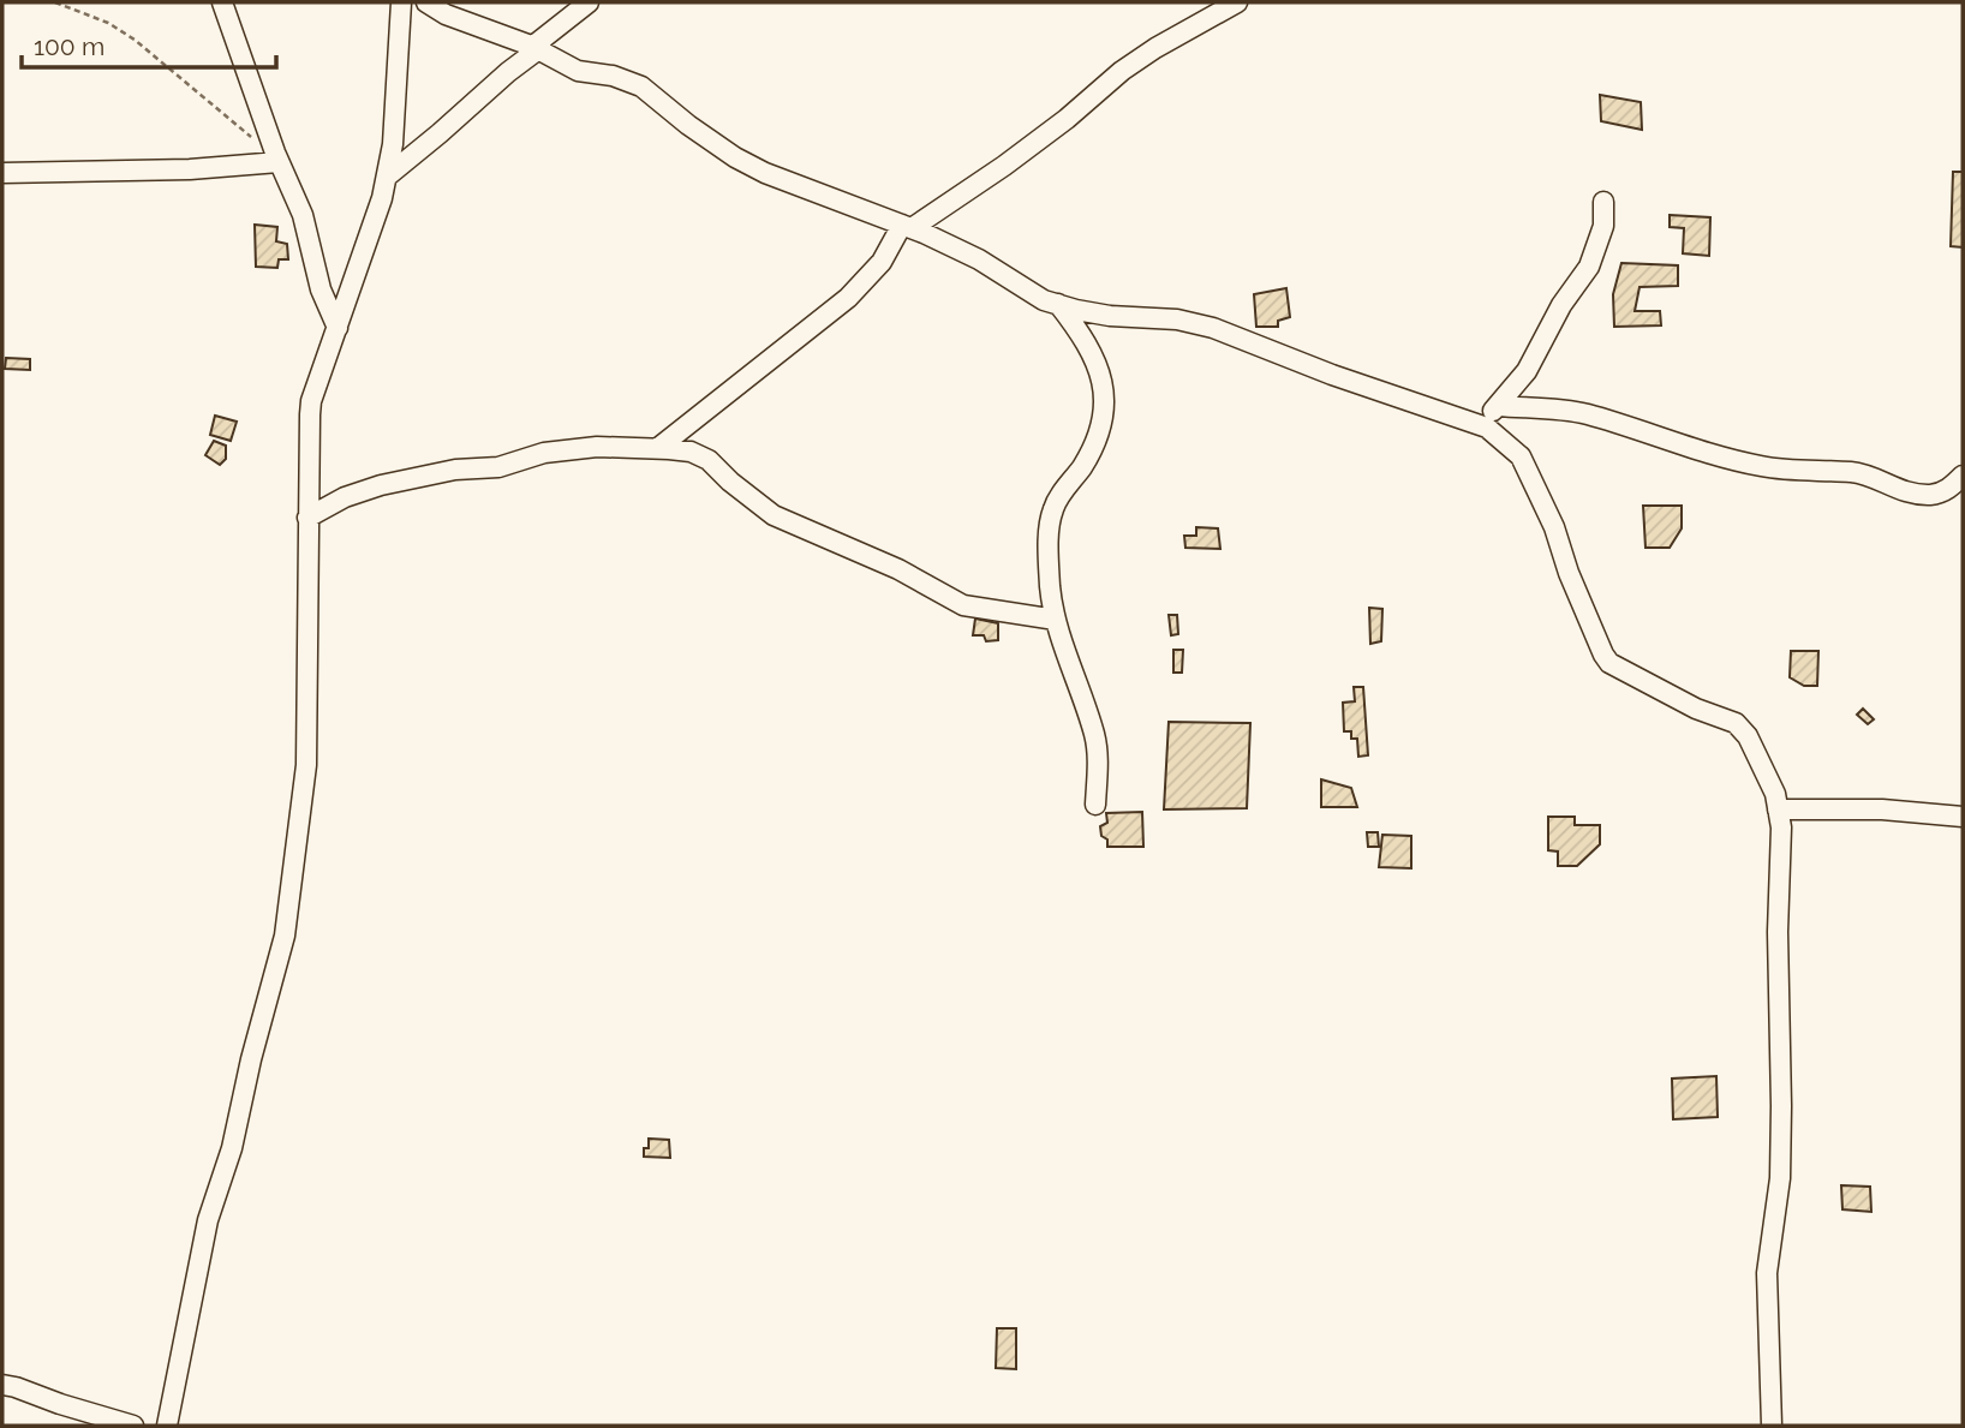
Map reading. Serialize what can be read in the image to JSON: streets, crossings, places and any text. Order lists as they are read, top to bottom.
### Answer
{
  "scale_bar": "100 m"
}
